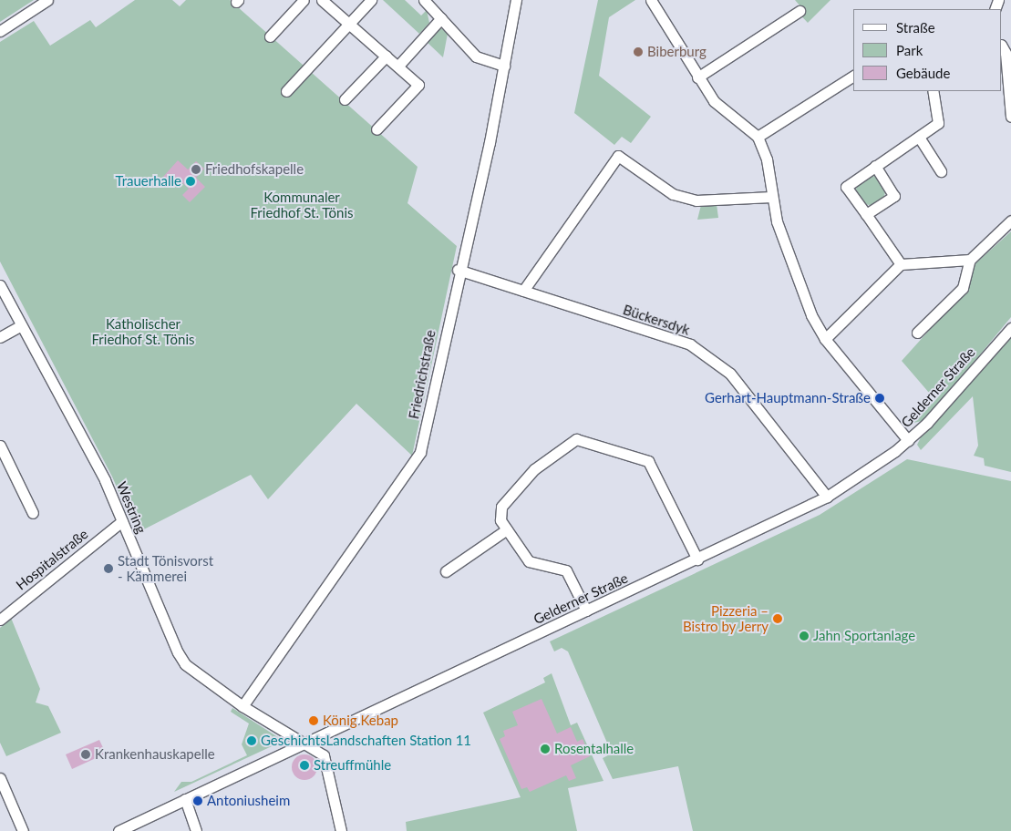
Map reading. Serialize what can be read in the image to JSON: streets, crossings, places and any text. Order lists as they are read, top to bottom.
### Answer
{
  "streets": {
    "street": [
      "Bückersdyk",
      "Friedrichstraße",
      "Gelderner Straße",
      "Westring",
      "Hospitalstraße"
    ]
  },
  "crossings": [
    ["Bückersdyk", "Friedrichstraße"],
    ["Bückersdyk", "Gelderner Straße"],
    ["Friedrichstraße", "Westring"],
    ["Gelderner Straße", "Westring"],
    ["Westring", "Hospitalstraße"]
  ],
  "parks": ["Kommunaler Friedhof St. Tönis", "Katholischer Friedhof St. Tönis"],
  "places": [
    "Biberburg",
    "Friedhofskapelle",
    "Trauerhalle",
    "Gerhart-Hauptmann-Straße",
    "Stadt Tönisvorst - Kämmerei",
    "Pizzeria – Bistro by Jerry",
    "Jahn Sportanlage",
    "König Kebap",
    "GeschichtsLandschaften Station 11",
    "Rosentalhalle",
    "Krankenhauskapelle",
    "Streuffmühle",
    "Antoniusheim"
  ],
  "legend": ["Straße", "Park", "Gebäude"]
}
